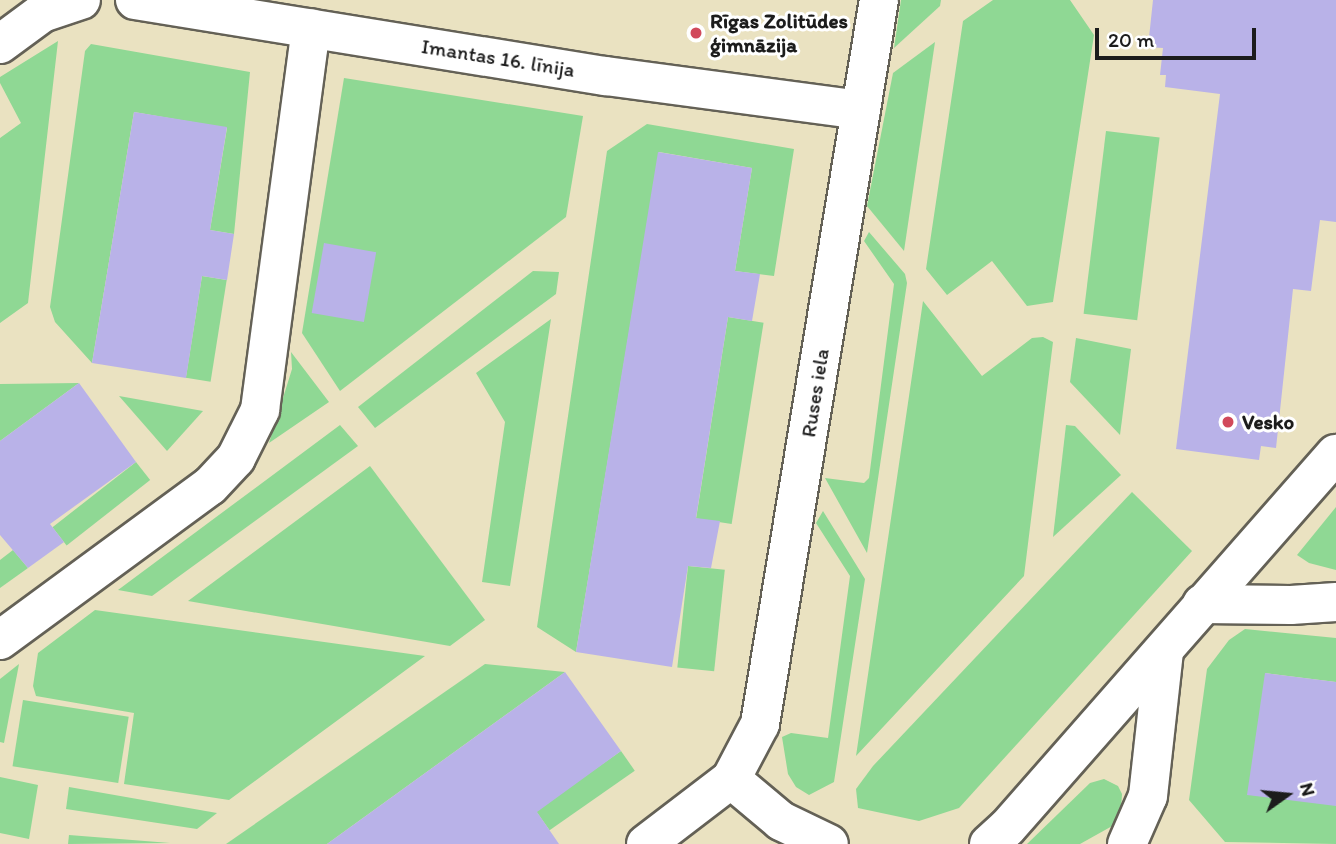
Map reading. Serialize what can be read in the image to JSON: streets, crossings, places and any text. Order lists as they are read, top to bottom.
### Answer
{
  "streets": {
    "street": ["Imantas 16. līnija", "Ruses iela"]
  },
  "crossings": [
    ["Imantas 16. līnija", "Ruses iela"]
  ],
  "places": ["Rīgas Zolitūdes ģimnāzija", "Vesko"],
  "scale_bar": "20 m",
  "north": "right"
}
